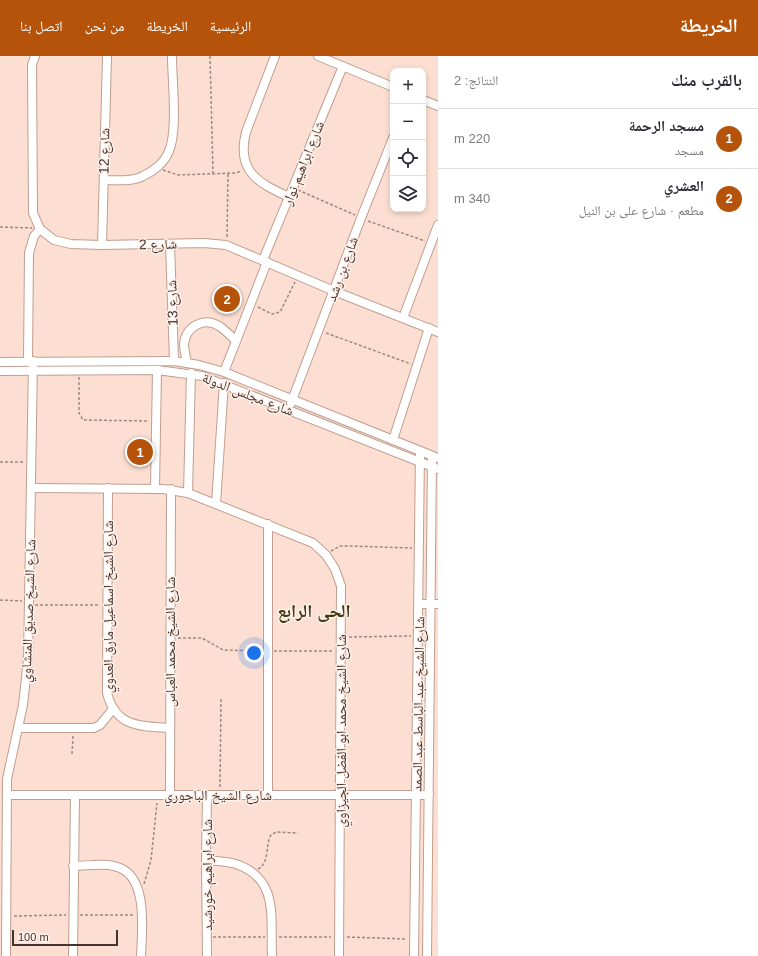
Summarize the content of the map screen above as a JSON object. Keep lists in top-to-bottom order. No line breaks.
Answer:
{"streets":{"street":["شارع 12","شارع ابراهيم نوار","شارع 2","شارع بن رشد","شارع 13","شارع مجلس الدولة","شارع الشيخ اسماعيل مارق العدوي","شارع الشيخ صديق المنشاوي","شارع الشيخ محمد العباس","شارع الشيخ عبد الباسط عبد الصمد","شارع الشيخ محمد ابو الفضل الجيزاوي","شارع الشيخ الباجوري","شارع ابراهيم خورشيد"]},"crossings":[["شارع 12","شارع 2"],["شارع ابراهيم نوار","شارع 2"],["شارع ابراهيم نوار","شارع مجلس الدولة"],["شارع 2","شارع بن رشد"],["شارع 2","شارع 13"],["شارع 2","شارع الشيخ صديق المنشاوي"],["شارع بن رشد","شارع مجلس الدولة"],["شارع 13","شارع مجلس الدولة"],["شارع مجلس الدولة","شارع الشيخ صديق المنشاوي"],["شارع مجلس الدولة","شارع الشيخ عبد الباسط عبد الصمد"],["شارع الشيخ اسماعيل مارق العدوي","شارع الشيخ محمد العباس"],["شارع الشيخ اسماعيل مارق العدوي","شارع الشيخ محمد ابو الفضل الجيزاوي"],["شارع الشيخ صديق المنشاوي","شارع الشيخ محمد ابو الفضل الجيزاوي"],["شارع الشيخ صديق المنشاوي","شارع الشيخ الباجوري"],["شارع الشيخ محمد العباس","شارع الشيخ محمد ابو الفضل الجيزاوي"],["شارع الشيخ محمد العباس","شارع الشيخ الباجوري"],["شارع الشيخ عبد الباسط عبد الصمد","شارع الشيخ الباجوري"],["شارع الشيخ محمد ابو الفضل الجيزاوي","شارع الشيخ الباجوري"],["شارع الشيخ الباجوري","شارع ابراهيم خورشيد"]],"districts":["الحى الرابع"],"scale_bar":"100 m","page":{"header":"الخريطة","nav":["الرئيسية","الخريطة","من نحن","اتصل بنا"],"heading":["بالقرب منك","النتائج: 2"],"map_buttons":["+","−"],"list":[{"mark":"1","name":"مسجد الرحمة","note":"مسجد","value":"220 m"},{"mark":"2","name":"العشري","note":"مطعم · شارع على بن النيل","value":"340 m"}],"pins":["2","1"],"scale":"100 m"}}
